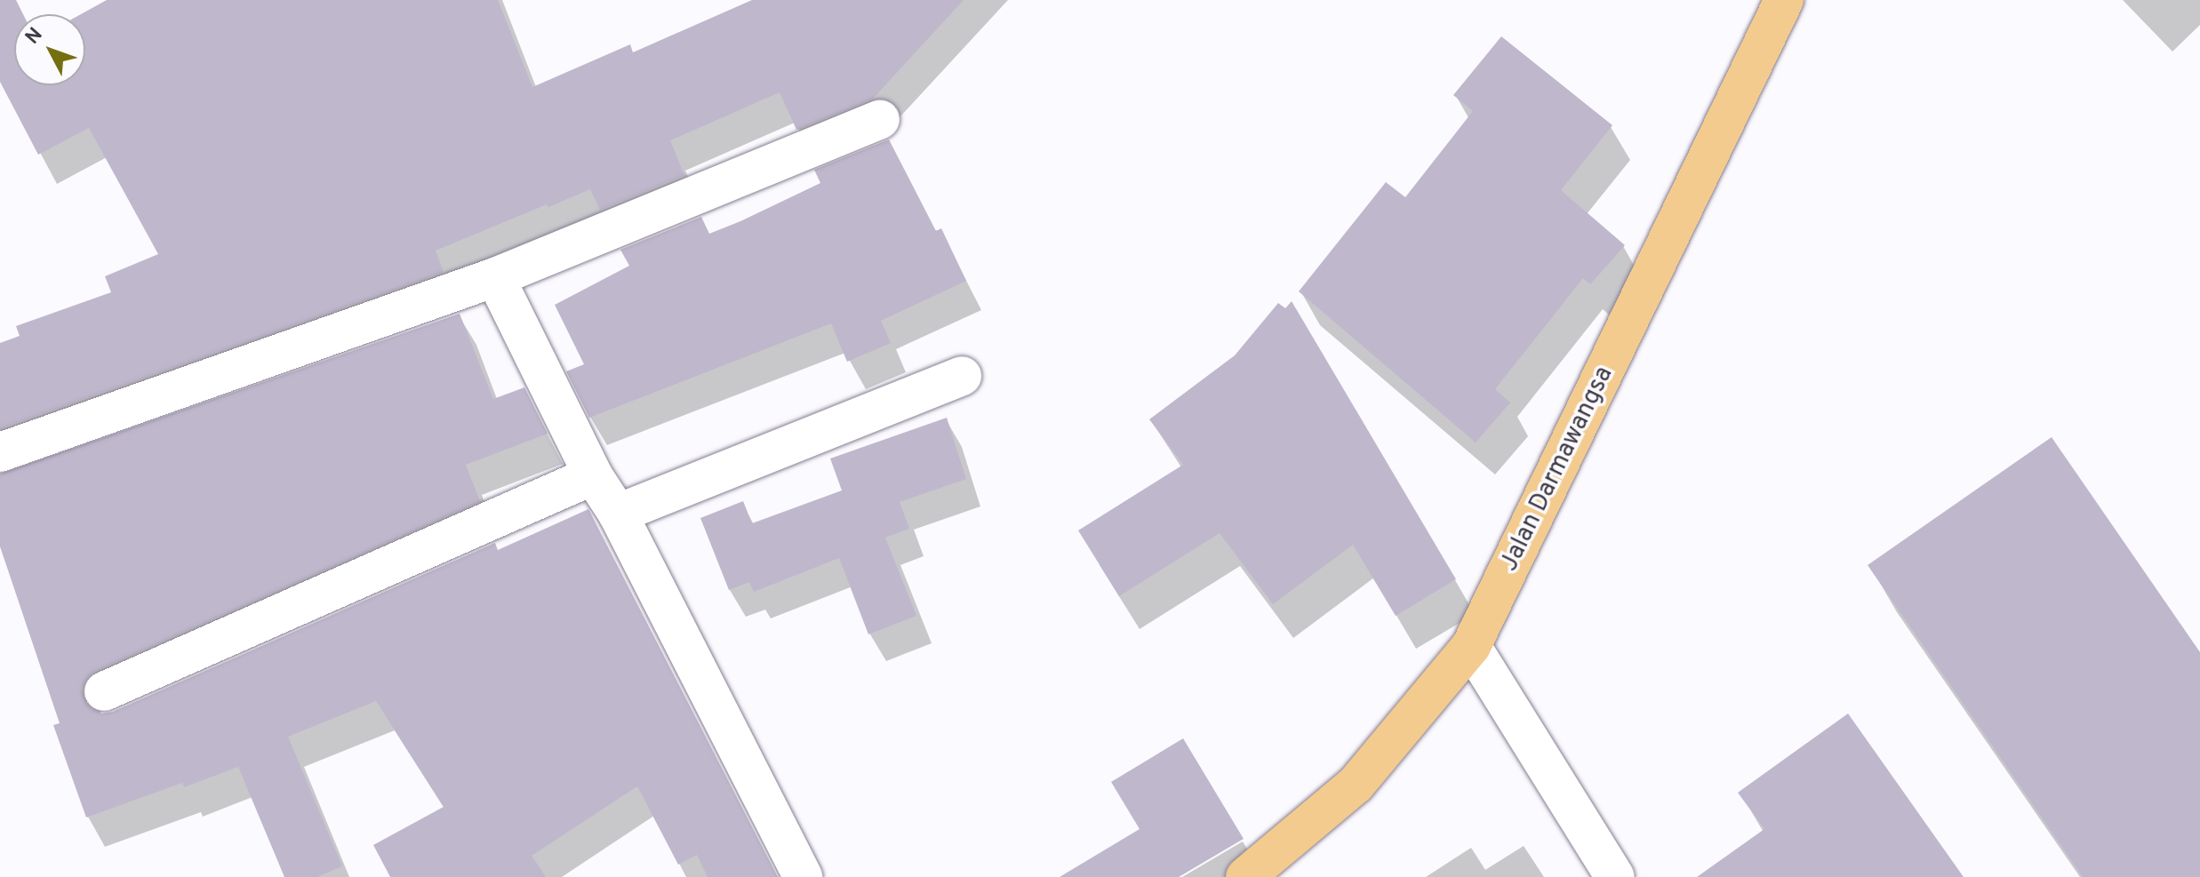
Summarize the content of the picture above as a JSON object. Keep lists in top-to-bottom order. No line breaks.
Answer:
{"streets":{"main road":["Jalan Darmawangsa"]},"north":"top left"}
